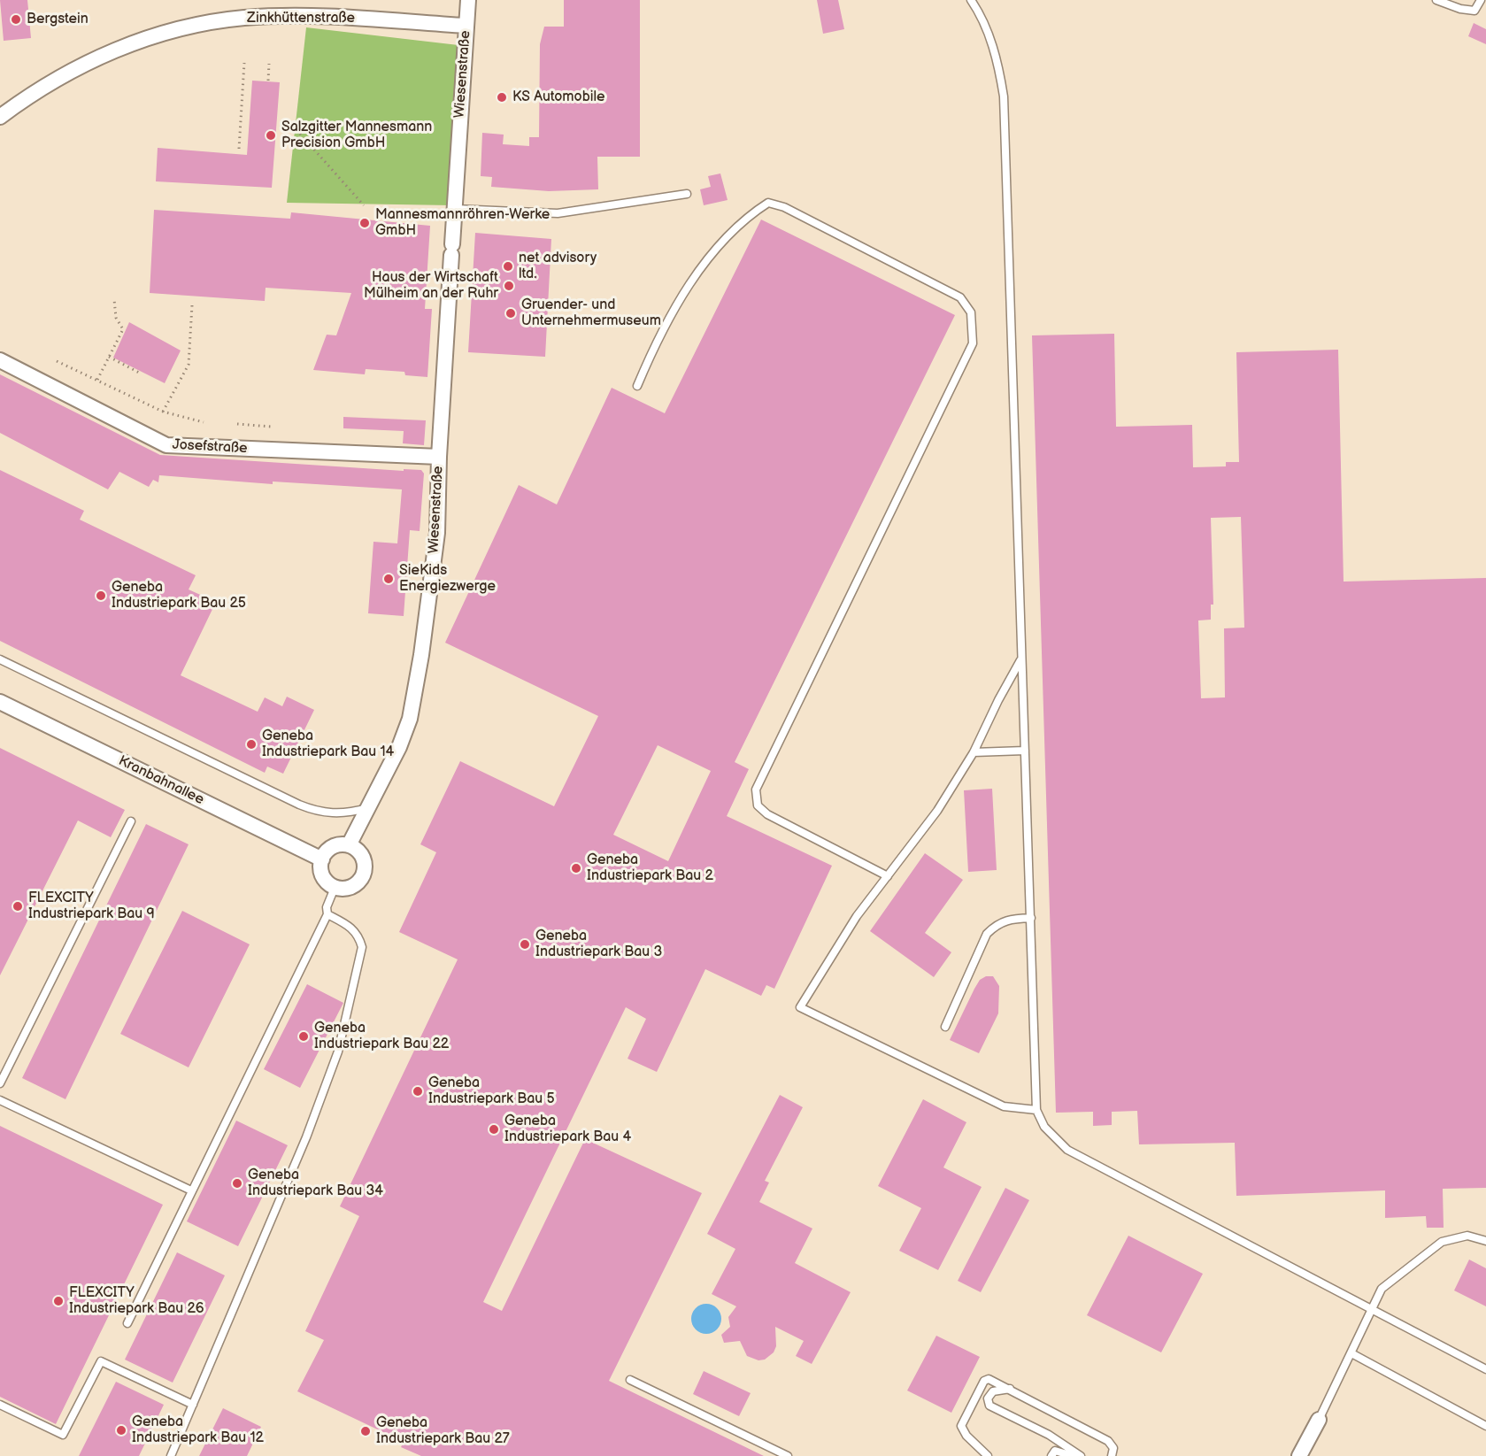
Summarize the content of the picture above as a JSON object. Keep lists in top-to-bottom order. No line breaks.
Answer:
{"streets":{"street":["Zinkhüttenstraße","Wiesenstraße","Josefstraße","Kranbahnallee"]},"crossings":[["Zinkhüttenstraße","Wiesenstraße"],["Wiesenstraße","Josefstraße"],["Wiesenstraße","Kranbahnallee"]],"places":["Bergstein","KS Automobile","Salzgitter Mannesmann Precision GmbH","Mannesmannröhren-Werke GmbH","net advisory ltd.","Haus der Wirtschaft Mülheim an der Ruhr","Gruender- und Unternehmermuseum","SieKids Energiezwerge","Geneba Industriepark Bau 25","Geneba Industriepark Bau 14","Geneba Industriepark Bau 2","FLEXCITY Industriepark Bau 9","Geneba Industriepark Bau 3","Geneba Industriepark Bau 22","Geneba Industriepark Bau 5","Geneba Industriepark Bau 4","Geneba Industriepark Bau 34","FLEXCITY Industriepark Bau 26","Geneba Industriepark Bau 12","Geneba Industriepark Bau 27"]}
